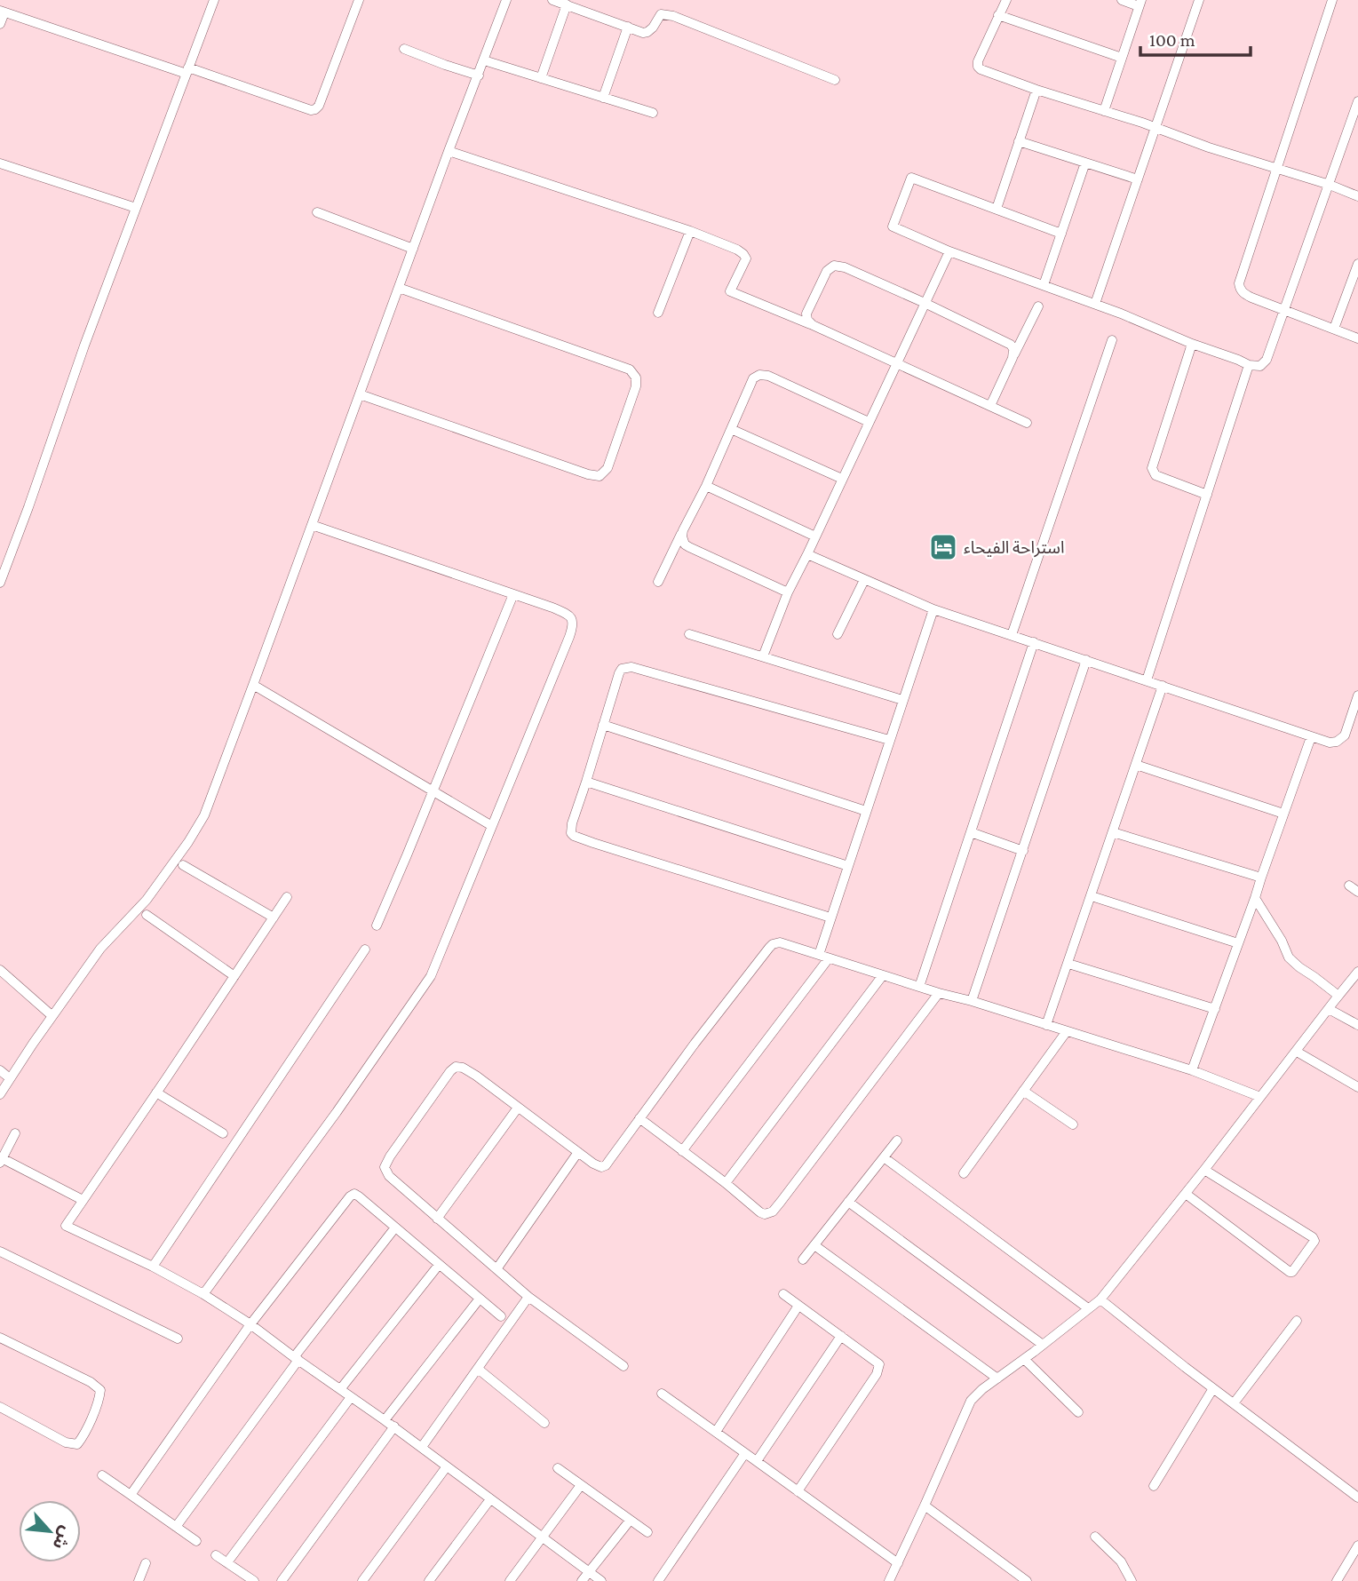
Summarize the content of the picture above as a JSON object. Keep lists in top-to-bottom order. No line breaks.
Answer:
{"places":{"hotel":["استراحة الفيحاء"]},"scale_bar":"100 m","north":"bottom right"}
